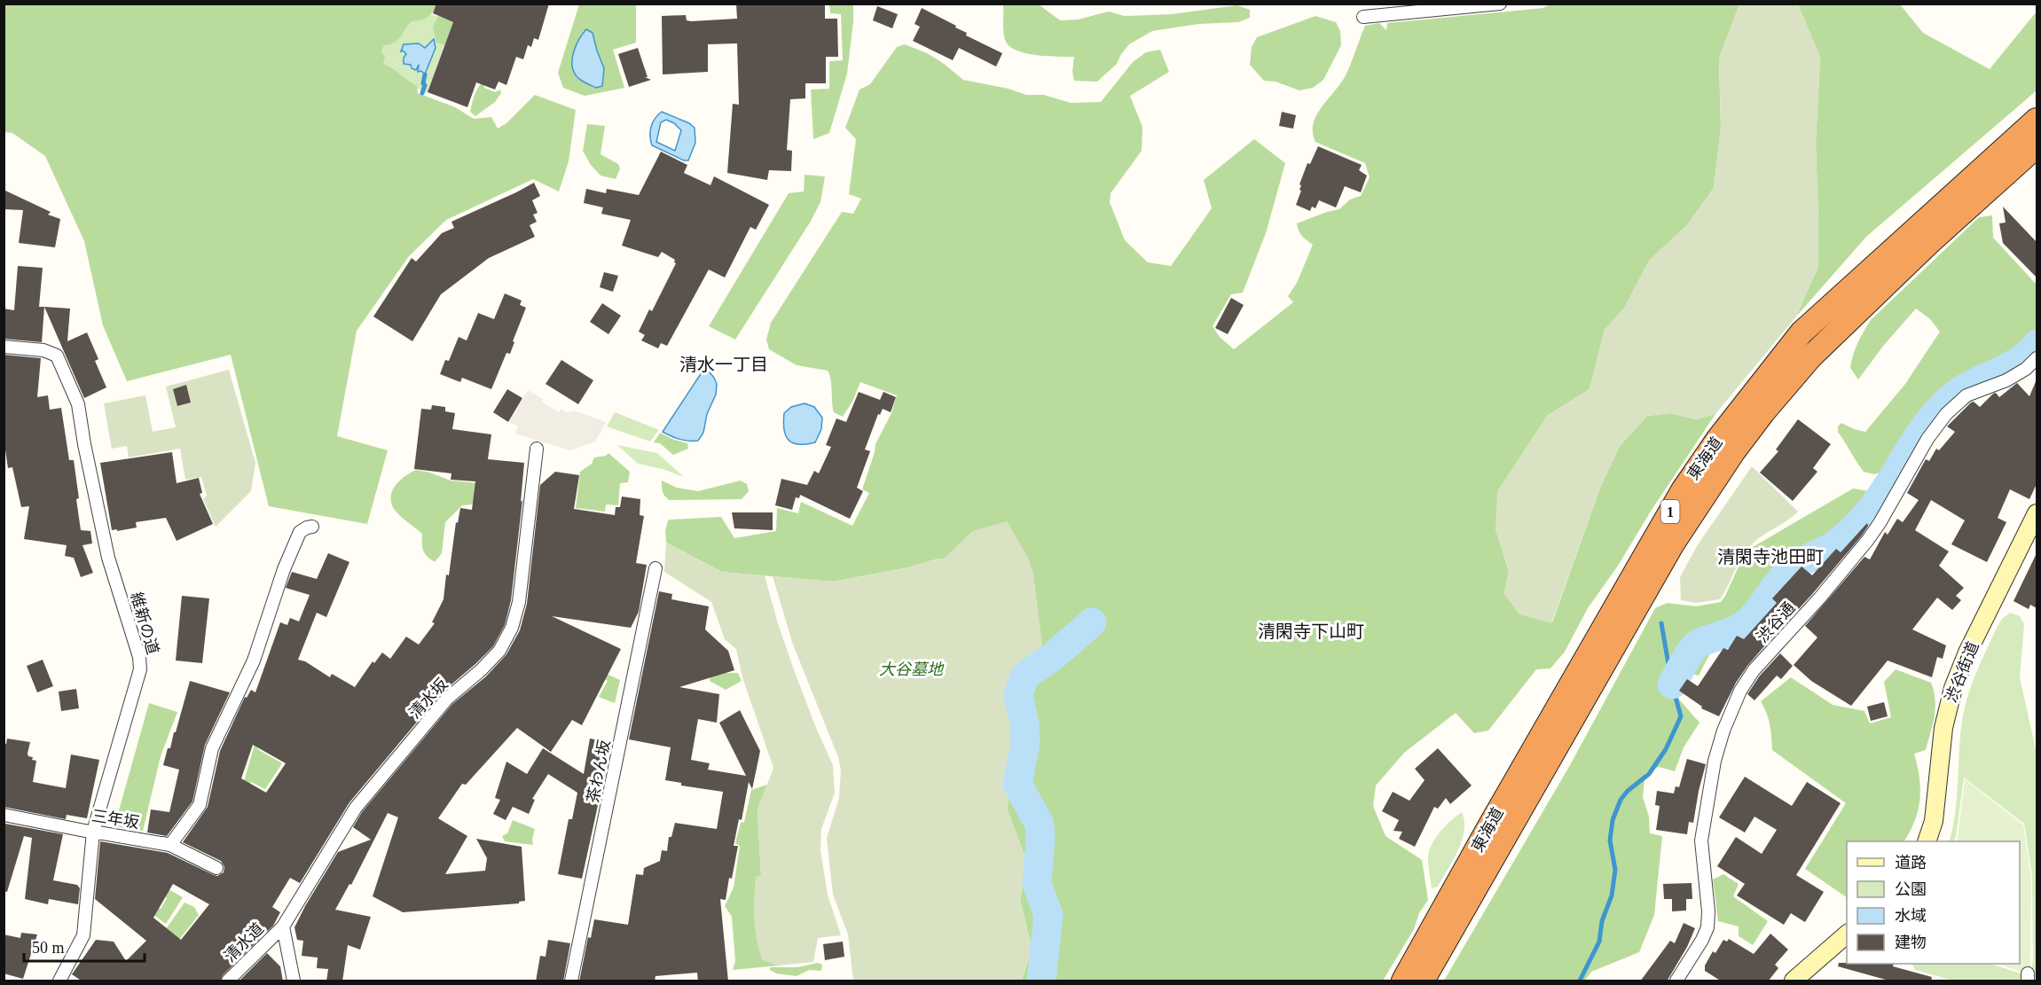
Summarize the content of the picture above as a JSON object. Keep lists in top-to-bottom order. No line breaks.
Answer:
{"streets":{"highway":["東海道","1"],"main road":["渋谷街道"],"street":["渋谷通","維新の道","清水坂","茶わん坂","三年坂","清水道"]},"crossings":[["維新の道","三年坂"],["清水坂","清水道"]],"districts":["清水一丁目","清閑寺池田町","清閑寺下山町"],"parks":["大谷墓地"],"legend":["道路","公園","水域","建物"],"scale_bar":"50 m"}
